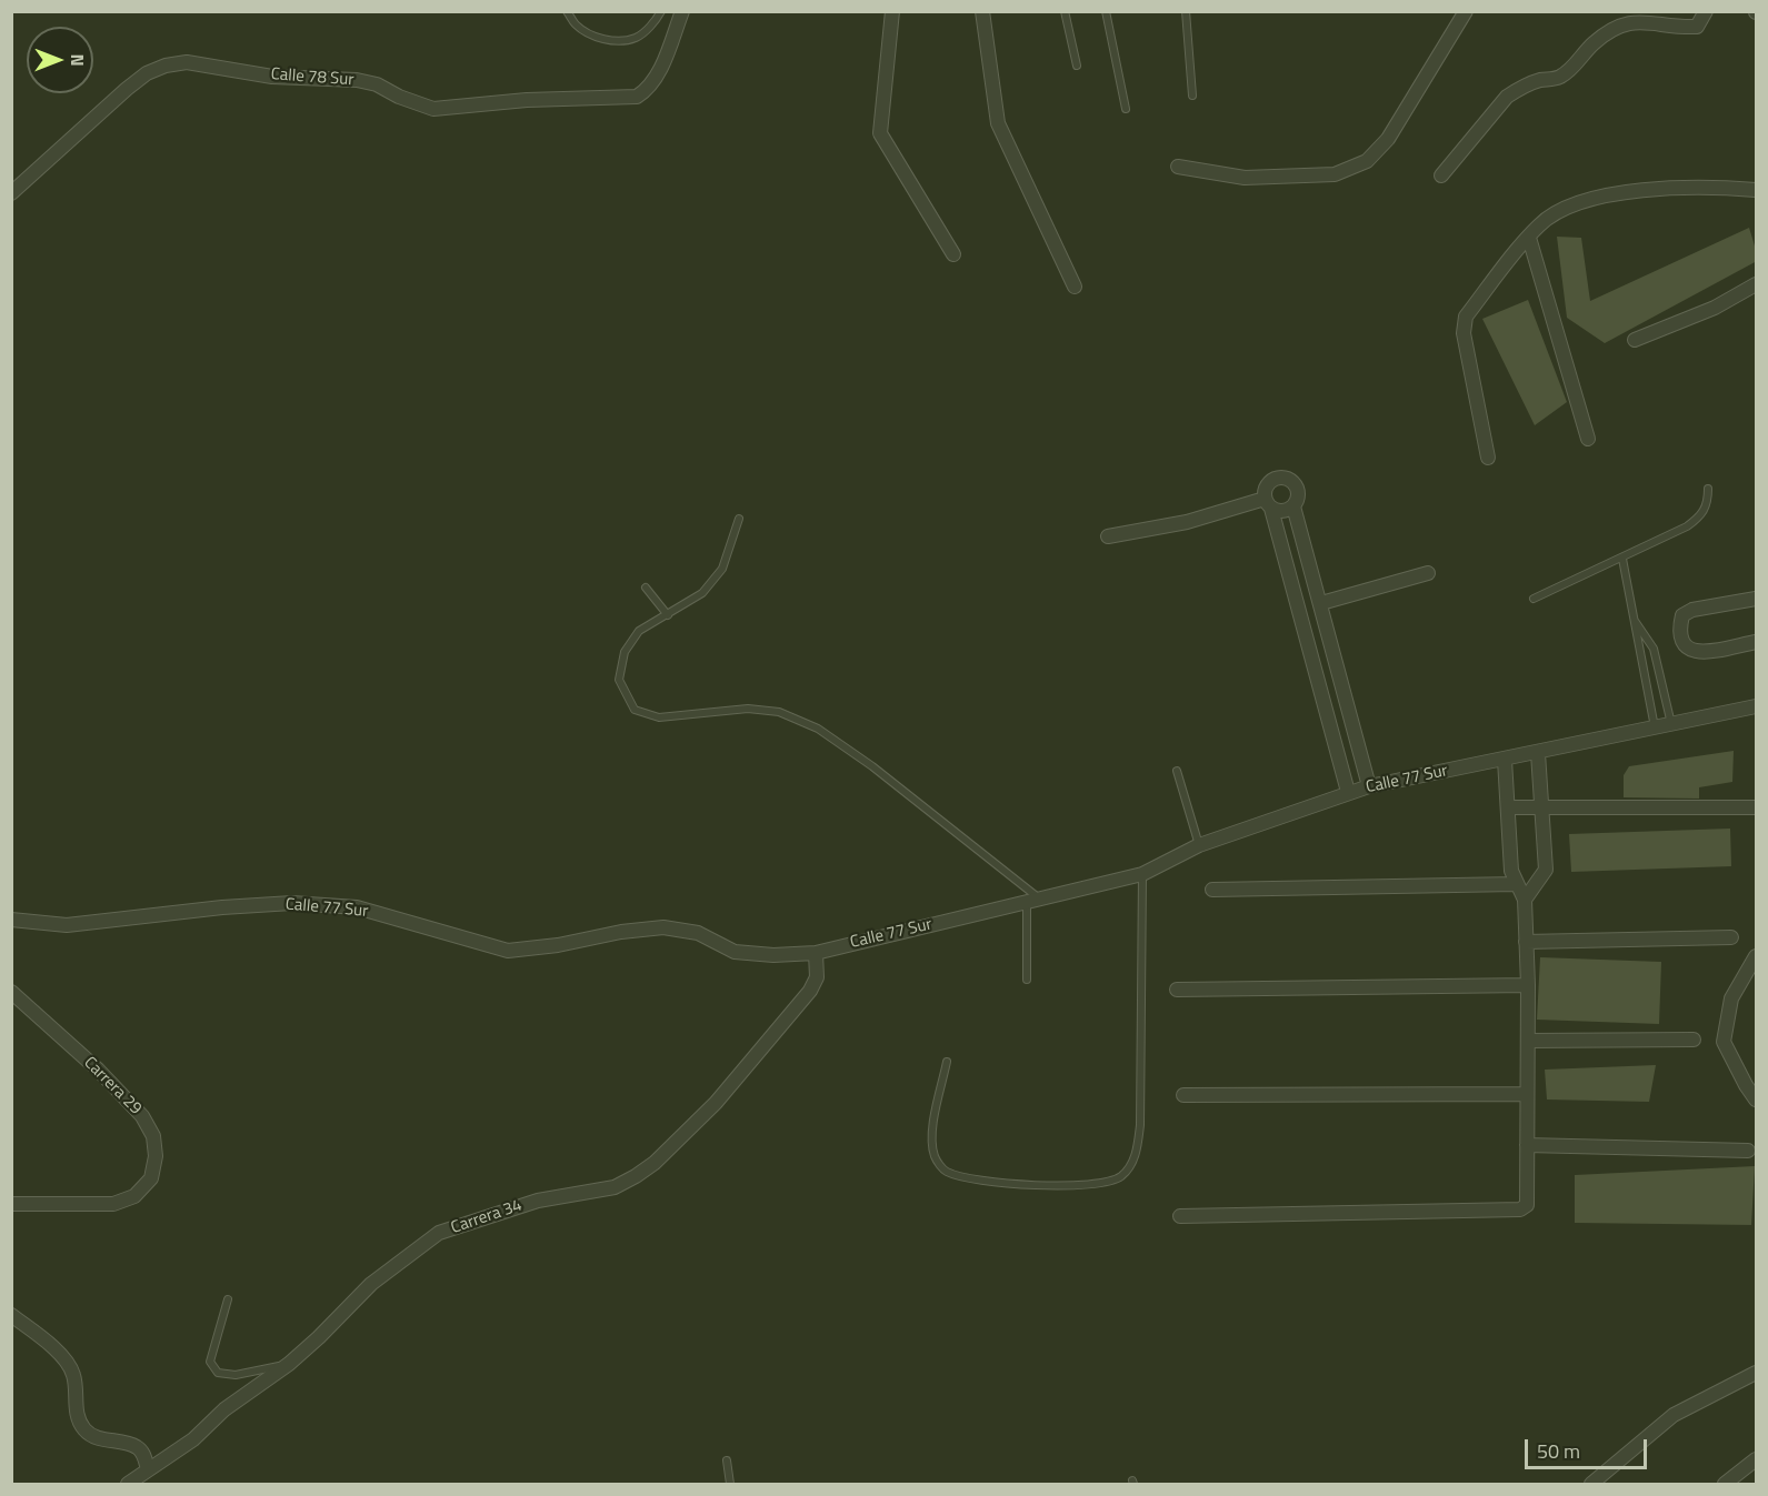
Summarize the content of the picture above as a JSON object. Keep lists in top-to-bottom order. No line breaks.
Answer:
{"streets":{"street":["Calle 78 Sur","Calle 77 Sur","Carrera 29","Carrera 34"]},"crossings":[["Calle 77 Sur","Carrera 34"]],"scale_bar":"50 m","north":"right"}
